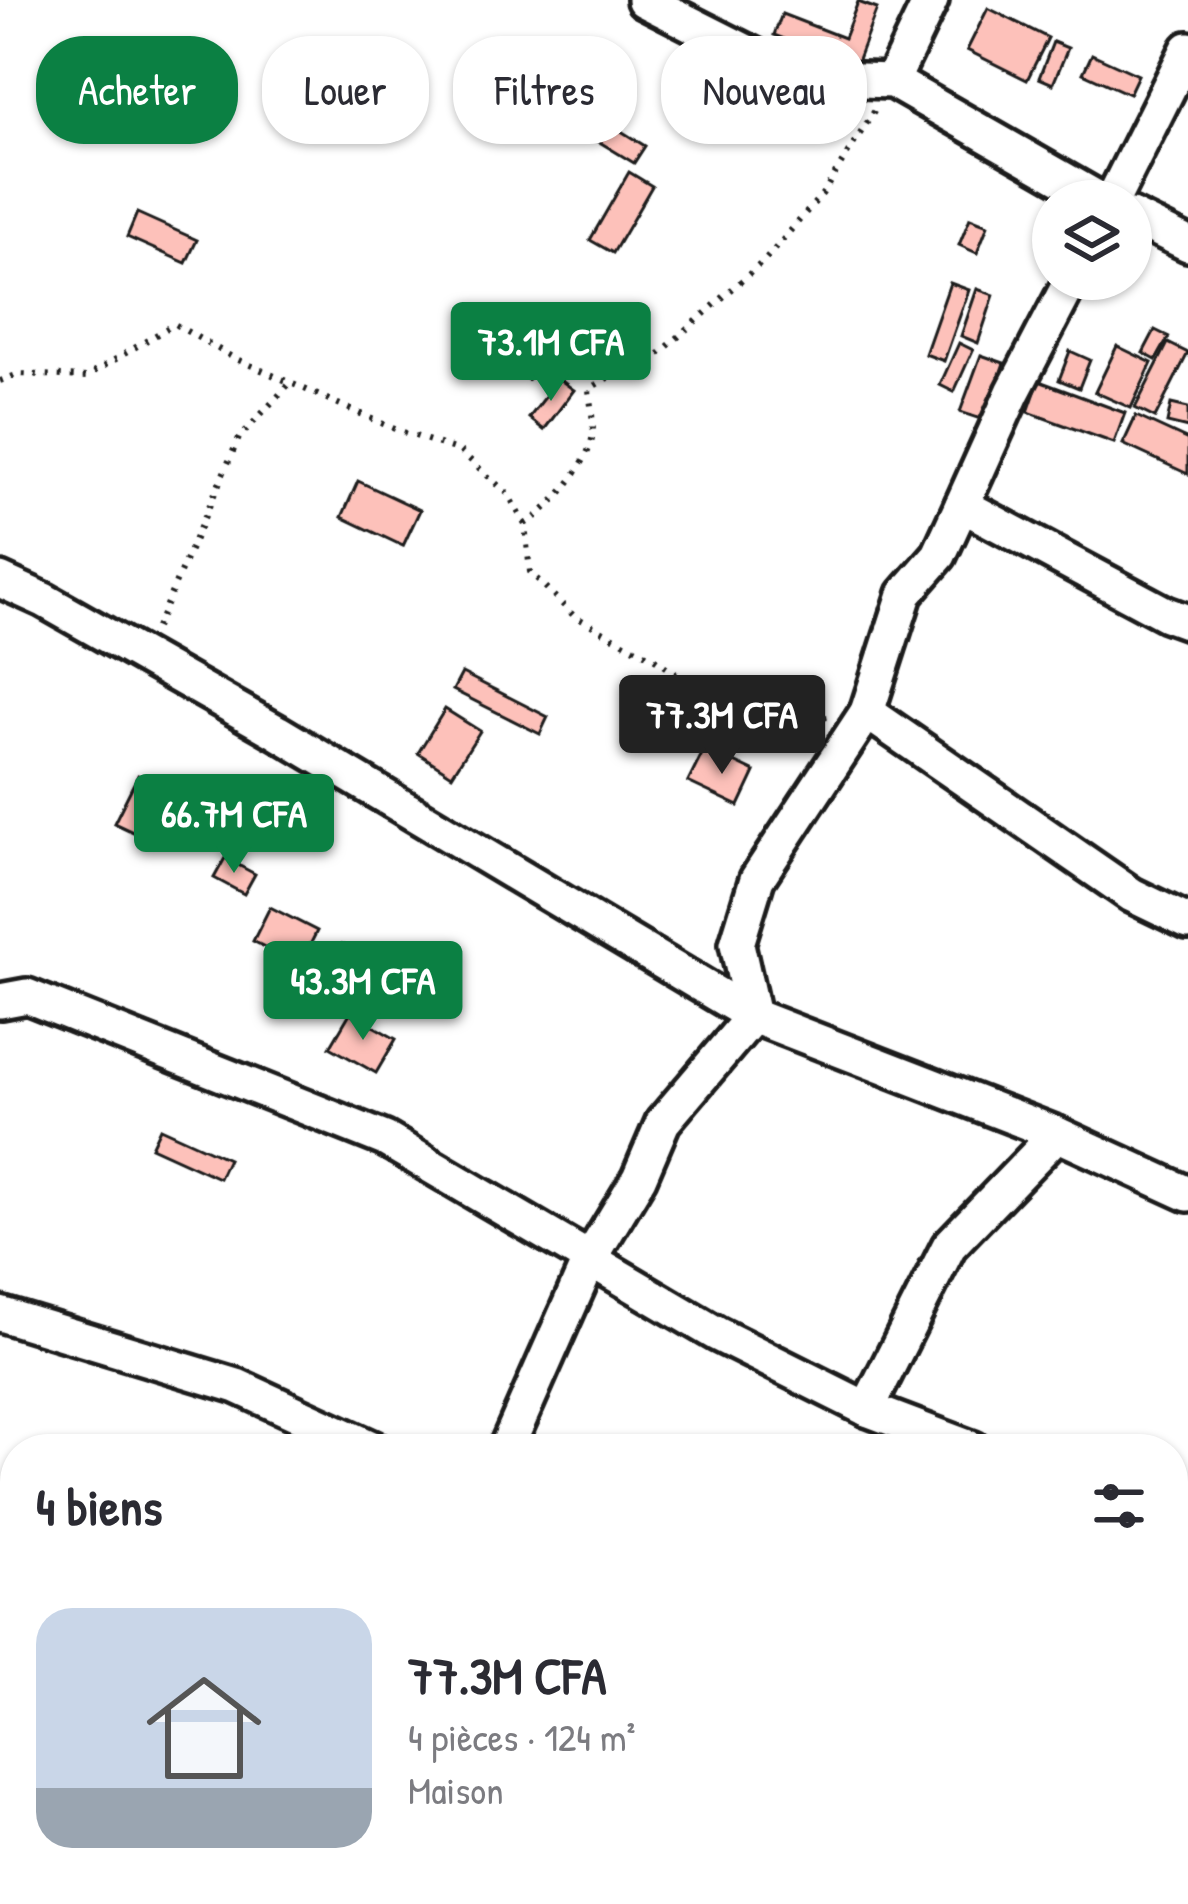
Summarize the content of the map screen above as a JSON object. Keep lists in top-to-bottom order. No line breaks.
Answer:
{"page":{"chip":["Acheter","Louer","Filtres","Nouveau"],"price":["73.1M CFA","77.3M CFA","66.7M CFA","43.3M CFA"],"heading":"4 biens","list":[{"name":"77.3M CFA","note":"4 pièces · 124 m² · Maison"}]}}
